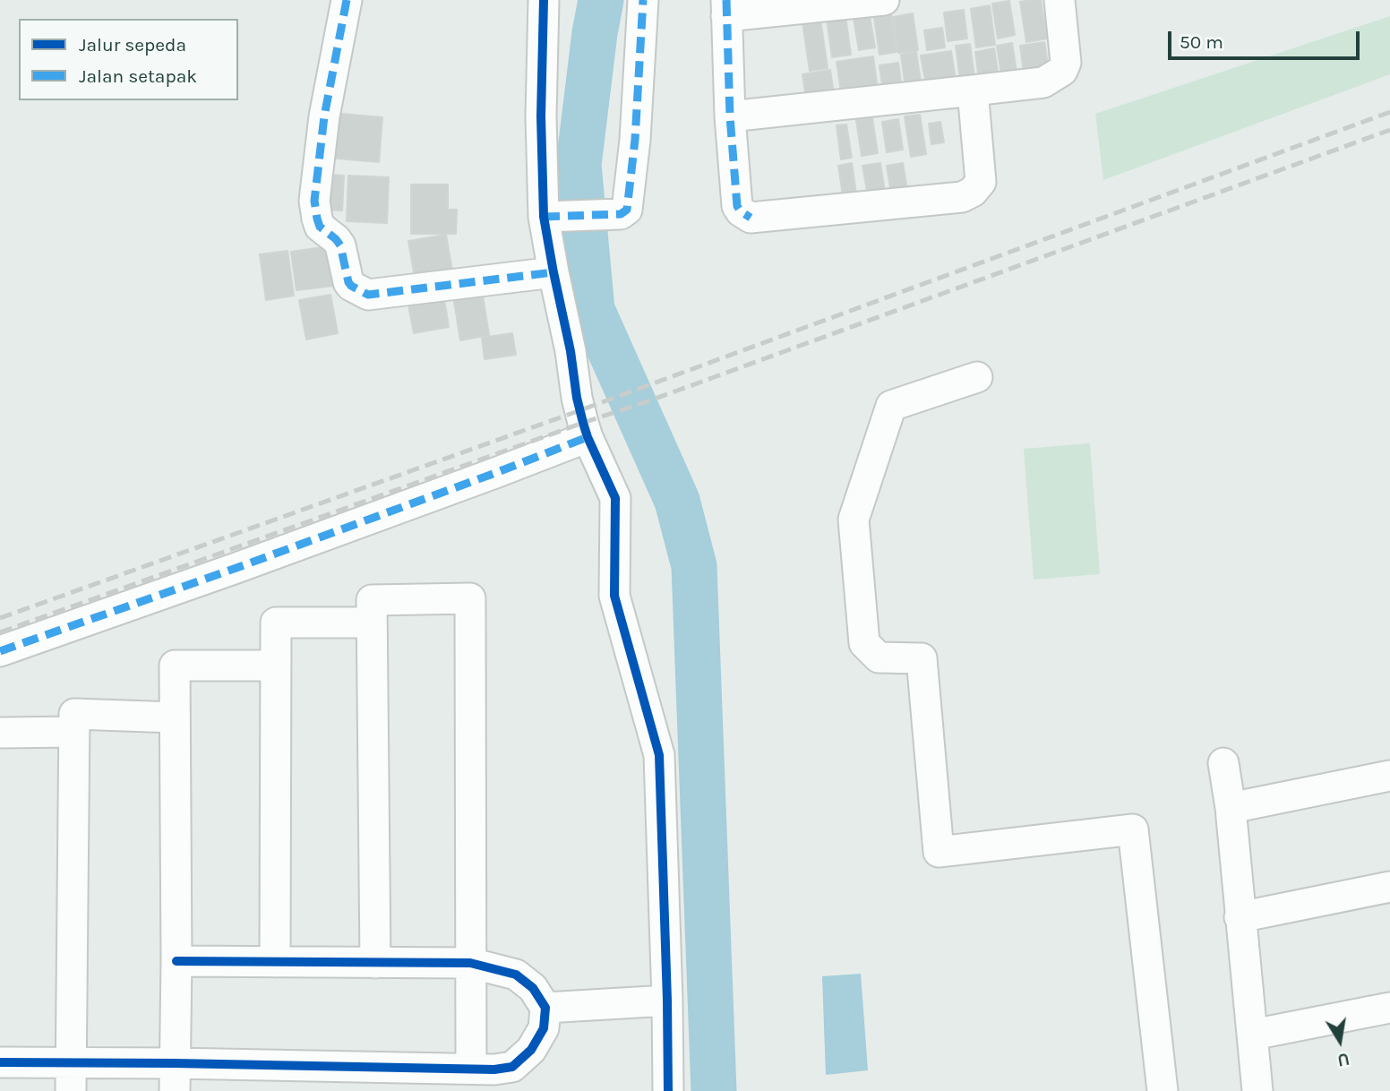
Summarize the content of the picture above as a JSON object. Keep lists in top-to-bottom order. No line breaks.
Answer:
{"legend":["Jalur sepeda","Jalan setapak"],"scale_bar":"50 m","north":"bottom"}
